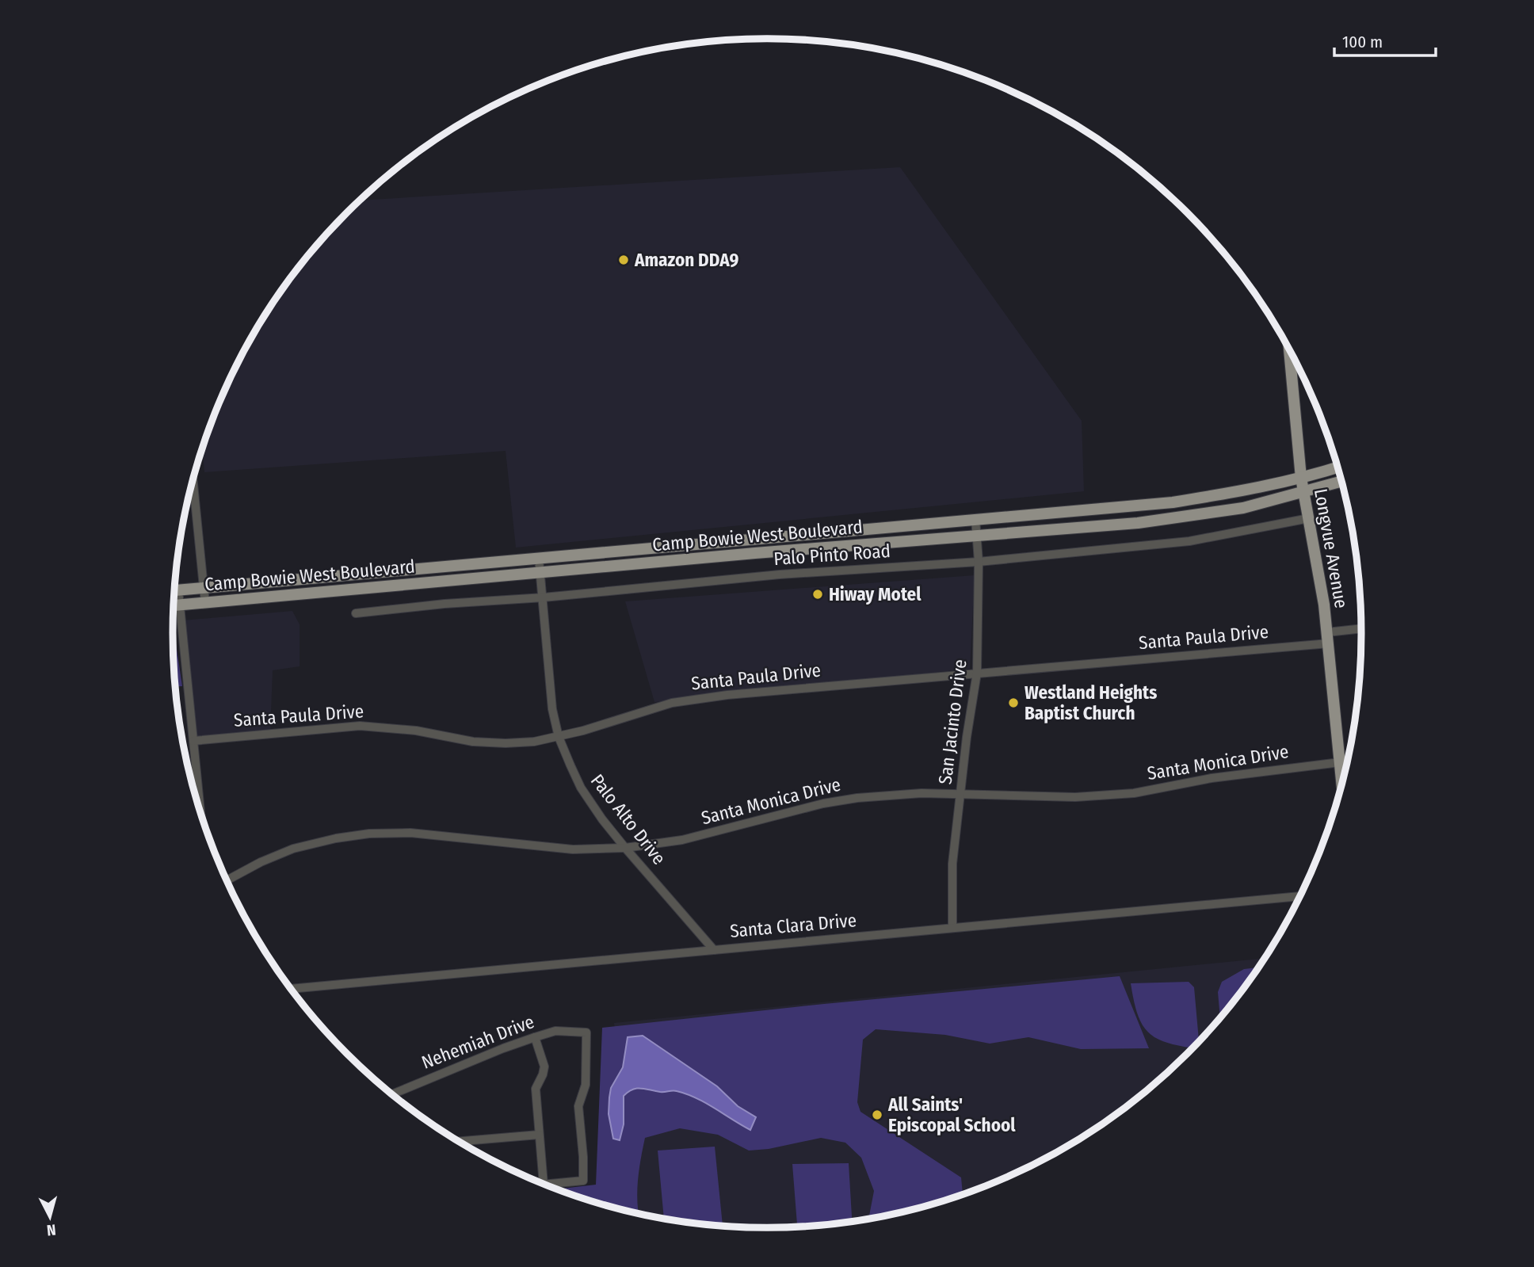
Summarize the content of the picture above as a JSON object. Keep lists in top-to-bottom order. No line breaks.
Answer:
{"streets":{"main road":["Camp Bowie West Boulevard","Longvue Avenue"],"street":["Palo Pinto Road","Santa Paula Drive","San Jacinto Drive","Santa Monica Drive","Palo Alto Drive","Santa Clara Drive","Nehemiah Drive"]},"crossings":[["Camp Bowie West Boulevard","Longvue Avenue"],["Camp Bowie West Boulevard","San Jacinto Drive"],["Camp Bowie West Boulevard","Palo Alto Drive"],["Longvue Avenue","Palo Pinto Road"],["Longvue Avenue","Santa Paula Drive"],["Longvue Avenue","Santa Monica Drive"],["Palo Pinto Road","San Jacinto Drive"],["Palo Pinto Road","Palo Alto Drive"],["Santa Paula Drive","San Jacinto Drive"],["Santa Paula Drive","Palo Alto Drive"],["San Jacinto Drive","Santa Monica Drive"],["San Jacinto Drive","Santa Clara Drive"],["Santa Monica Drive","Palo Alto Drive"],["Palo Alto Drive","Santa Clara Drive"]],"places":["Amazon DDA9","Hiway Motel","Westland Heights Baptist Church","All Saints' Episcopal School"],"scale_bar":"100 m","north":"bottom"}
